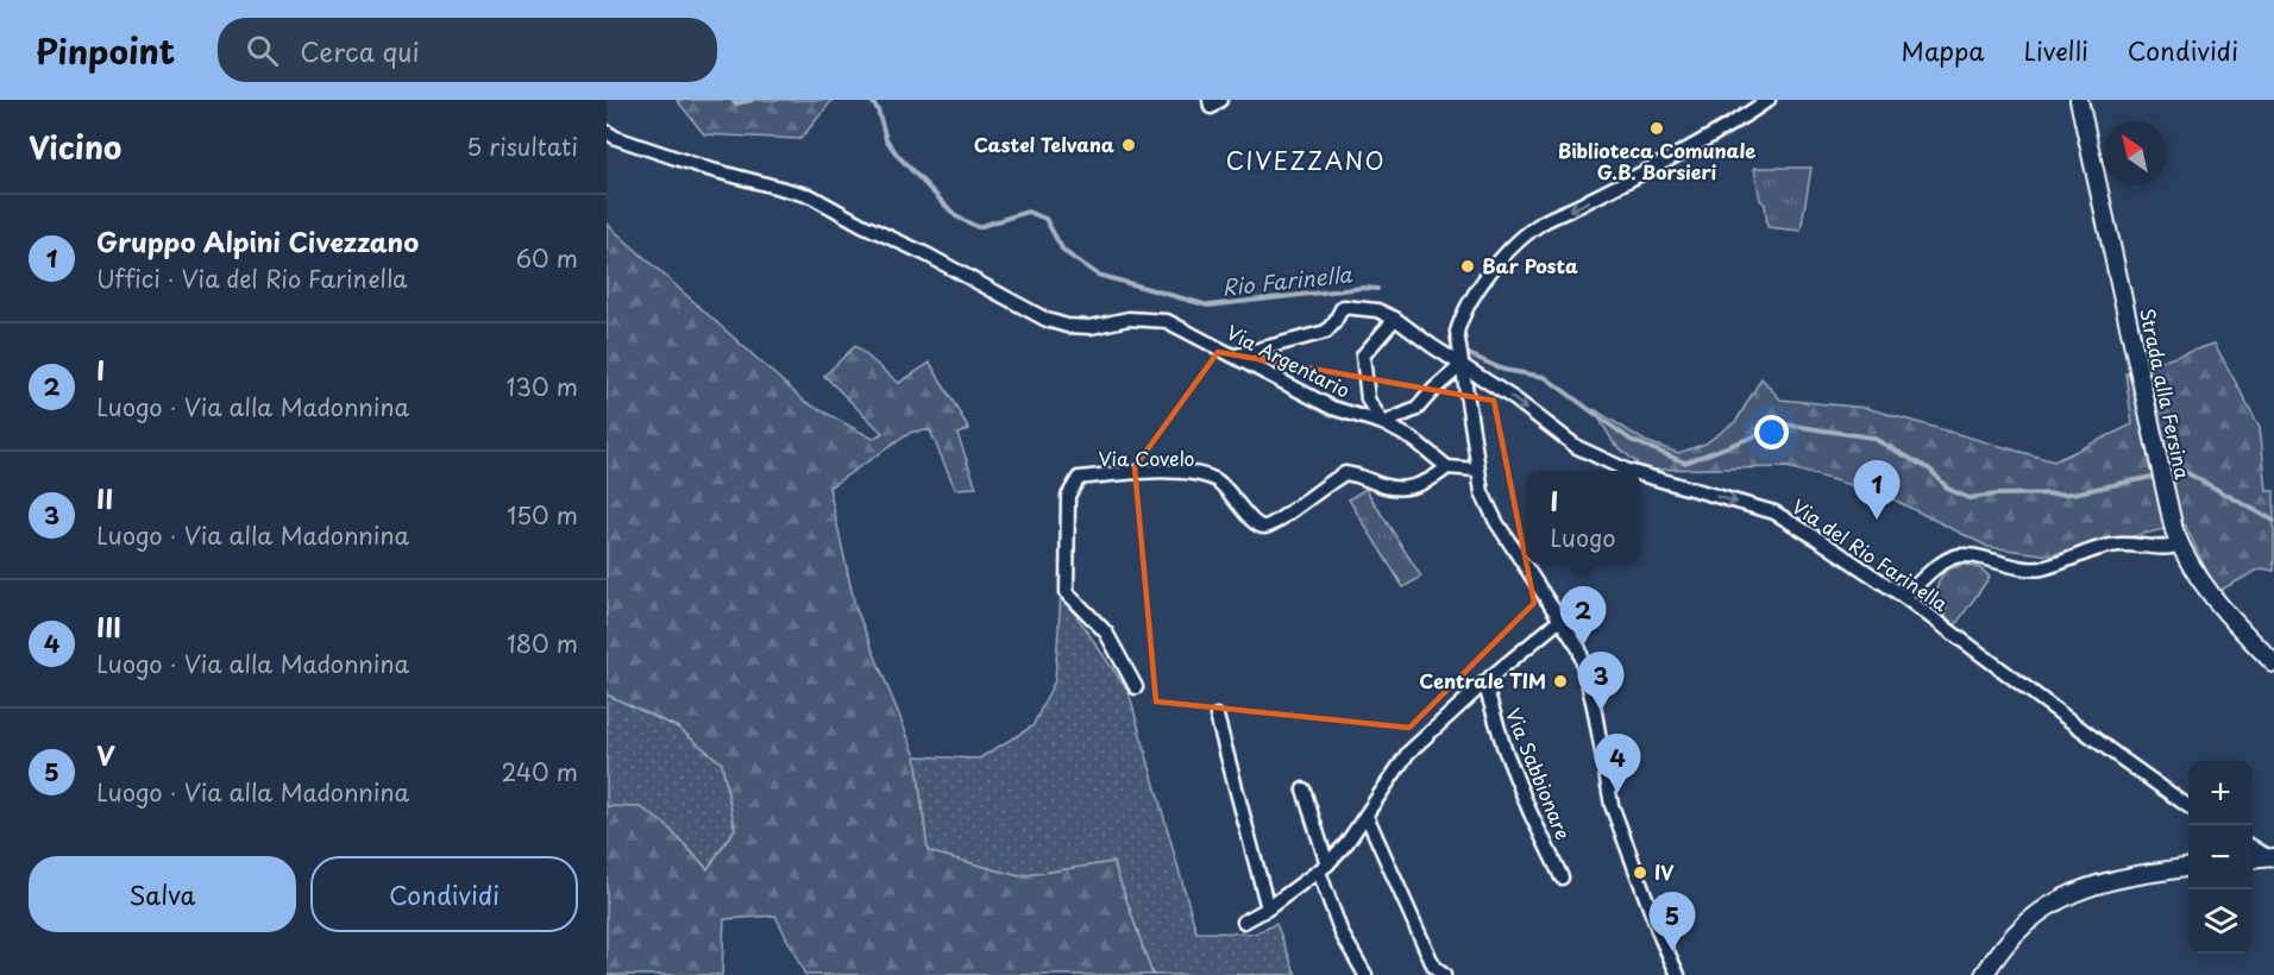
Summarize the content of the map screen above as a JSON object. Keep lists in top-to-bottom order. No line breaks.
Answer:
{"streets":{"street":["Via Argentario","Strada alla Fersina","Via Covelo","Via del Rio Farinella","Via Sabbionare"]},"crossings":[["Via Argentario","Via del Rio Farinella"]],"one_way":["Via del Rio Farinella"],"districts":["CIVEZZANO"],"water":["Rio Farinella"],"places":["Biblioteca Comunale G.B. Borsieri","Castel Telvana","Bar Posta","Centrale TIM","IV"],"north":"top left","page":{"header":"Pinpoint","search":"Cerca qui","nav":["Mappa","Livelli","Condividi"],"heading":["Vicino","5 risultati"],"list":[{"mark":"1","name":"Gruppo Alpini Civezzano","note":"Uffici · Via del Rio Farinella","value":"60 m"},{"mark":"2","name":"I","note":"Luogo · Via alla Madonnina","value":"130 m"},{"mark":"3","name":"II","note":"Luogo · Via alla Madonnina","value":"150 m"},{"mark":"4","name":"III","note":"Luogo · Via alla Madonnina","value":"180 m"},{"mark":"5","name":"V","note":"Luogo · Via alla Madonnina","value":"240 m"}],"pins":["1","2","3","4","5"],"popup":["I","Luogo"],"map_buttons":["+","−"],"buttons":["Salva","Condividi"]}}
